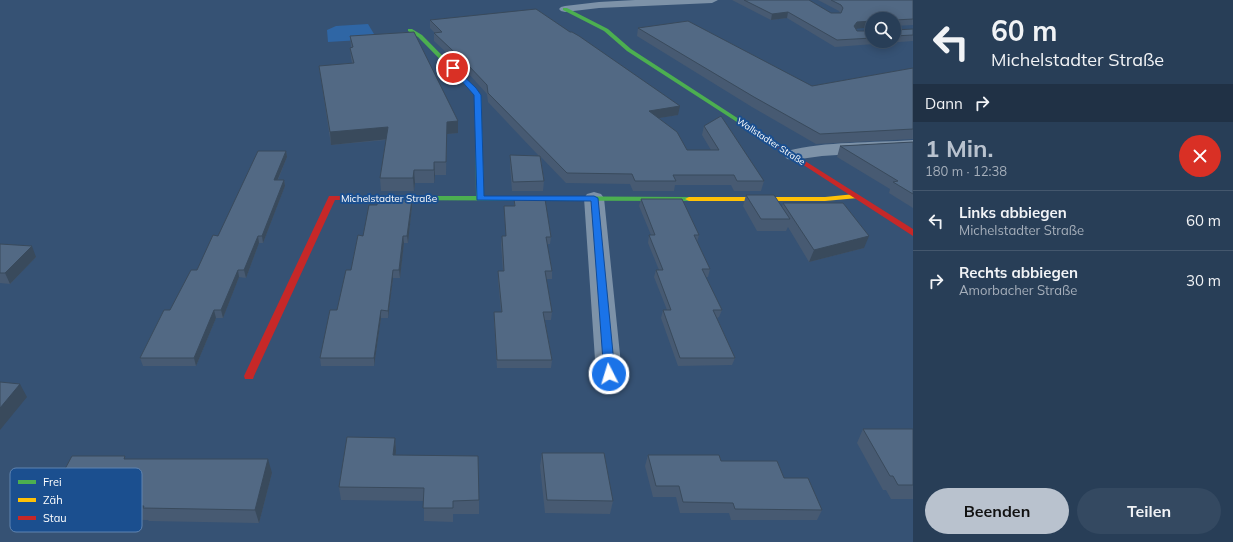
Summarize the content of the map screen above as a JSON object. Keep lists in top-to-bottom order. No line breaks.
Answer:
{"streets":{"street":["Wallstadter Straße","Michelstadter Straße"]},"crossings":[["Wallstadter Straße","Michelstadter Straße"]],"legend":["Frei","Zäh","Stau"],"page":{"turn":["60 m","Michelstadter Straße"],"then":"Dann","heading":["1 Min.","180 m · 12:38"],"list":[{"name":"Links abbiegen","note":"Michelstadter Straße","value":"60 m"},{"name":"Rechts abbiegen","note":"Amorbacher Straße","value":"30 m"}],"buttons":["Beenden","Teilen"]}}
